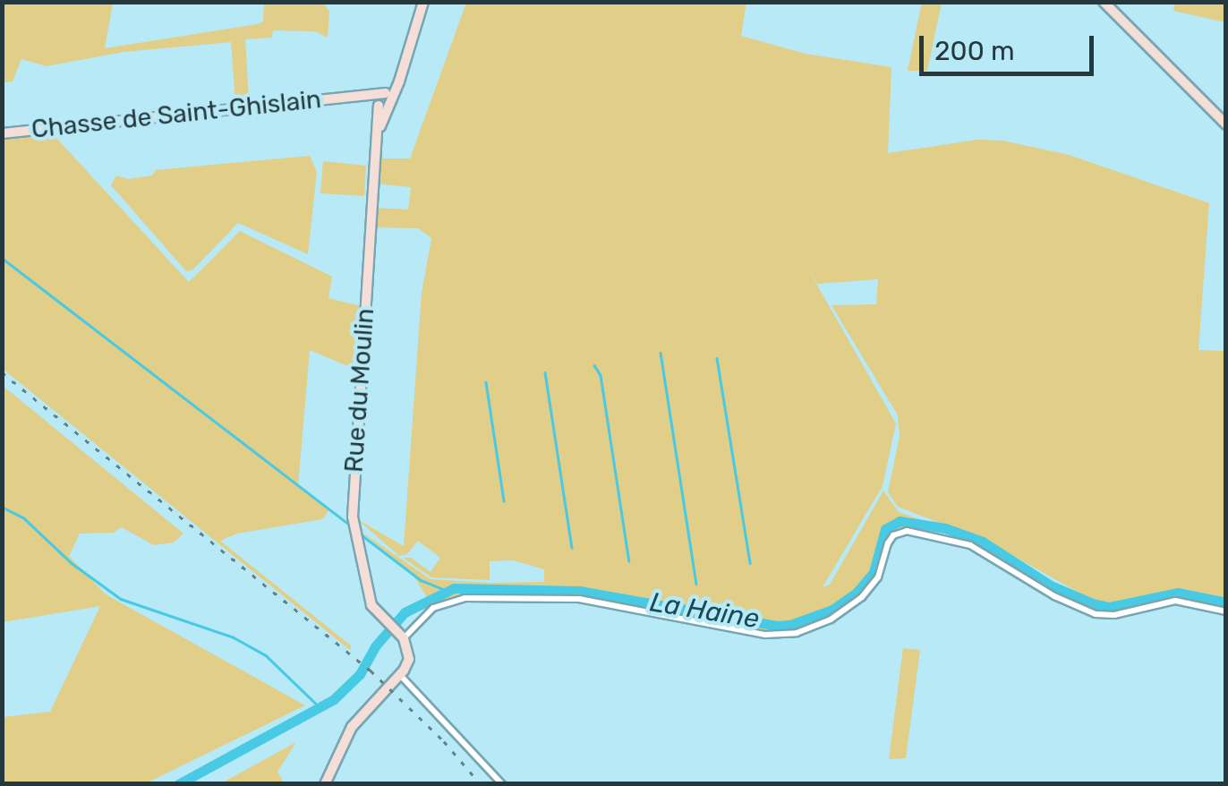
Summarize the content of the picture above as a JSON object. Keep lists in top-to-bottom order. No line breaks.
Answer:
{"streets":{"street":["Chasse de Saint-Ghislain","Rue du Moulin"]},"crossings":[["Chasse de Saint-Ghislain","Rue du Moulin"]],"water":["La Haine"],"scale_bar":"200 m"}
